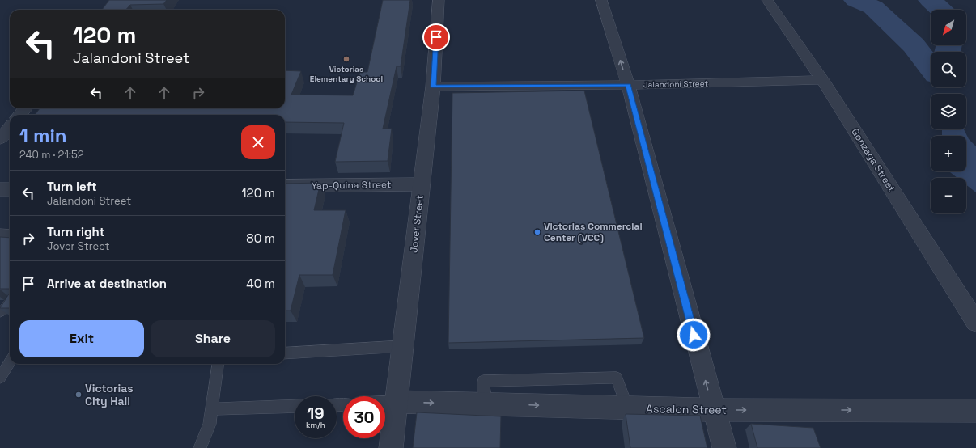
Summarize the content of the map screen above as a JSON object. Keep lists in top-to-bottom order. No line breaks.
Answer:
{"streets":{"street":["Jalandoni Street","Gonzaga Street","Yap-Quina Street","Jover Street","Ascalon Street"]},"crossings":[["Jalandoni Street","Gonzaga Street"],["Jalandoni Street","Jover Street"],["Yap-Quina Street","Jover Street"],["Jover Street","Ascalon Street"]],"one_way":["Ascalon Street"],"places":["Victorias Elementary School","Victorias Commercial Center (VCC)","Victorias City Hall"],"north":"bottom left","page":{"map_buttons":["+","−"],"turn":["120 m","Jalandoni Street"],"heading":["1 min","240 m · 21:52"],"list":[{"name":"Turn left","note":"Jalandoni Street","value":"120 m"},{"name":"Turn right","note":"Jover Street","value":"80 m"},{"name":"Arrive at destination","value":"40 m"}],"buttons":["Exit","Share"],"speed":"19 km/h","limit":"30"}}
